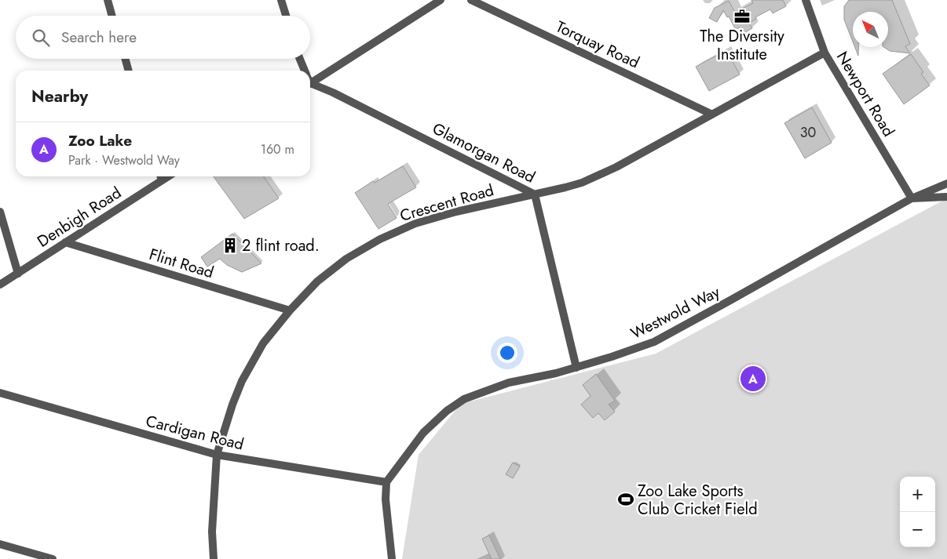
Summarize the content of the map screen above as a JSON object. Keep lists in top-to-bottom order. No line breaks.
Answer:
{"streets":{"street":["Torquay Road","Newport Road","Glamorgan Road","Crescent Road","Denbigh Road","Flint Road","Westwold Way","Cardigan Road"]},"crossings":[["Torquay Road","Crescent Road"],["Newport Road","Crescent Road"],["Newport Road","Westwold Way"],["Glamorgan Road","Crescent Road"],["Glamorgan Road","Westwold Way"],["Crescent Road","Flint Road"],["Crescent Road","Cardigan Road"],["Denbigh Road","Flint Road"],["Westwold Way","Cardigan Road"]],"places":{"office":["The Diversity Institute"],"building":["2 flint road."],"sports":["Zoo Lake Sports Club Cricket Field"]},"house_numbers":["30"],"north":"top left","page":{"search":"Search here","heading":"Nearby","list":[{"mark":"A","name":"Zoo Lake","note":"Park · Westwold Way","value":"160 m"}],"pins":"A","map_buttons":["+","−"]}}
